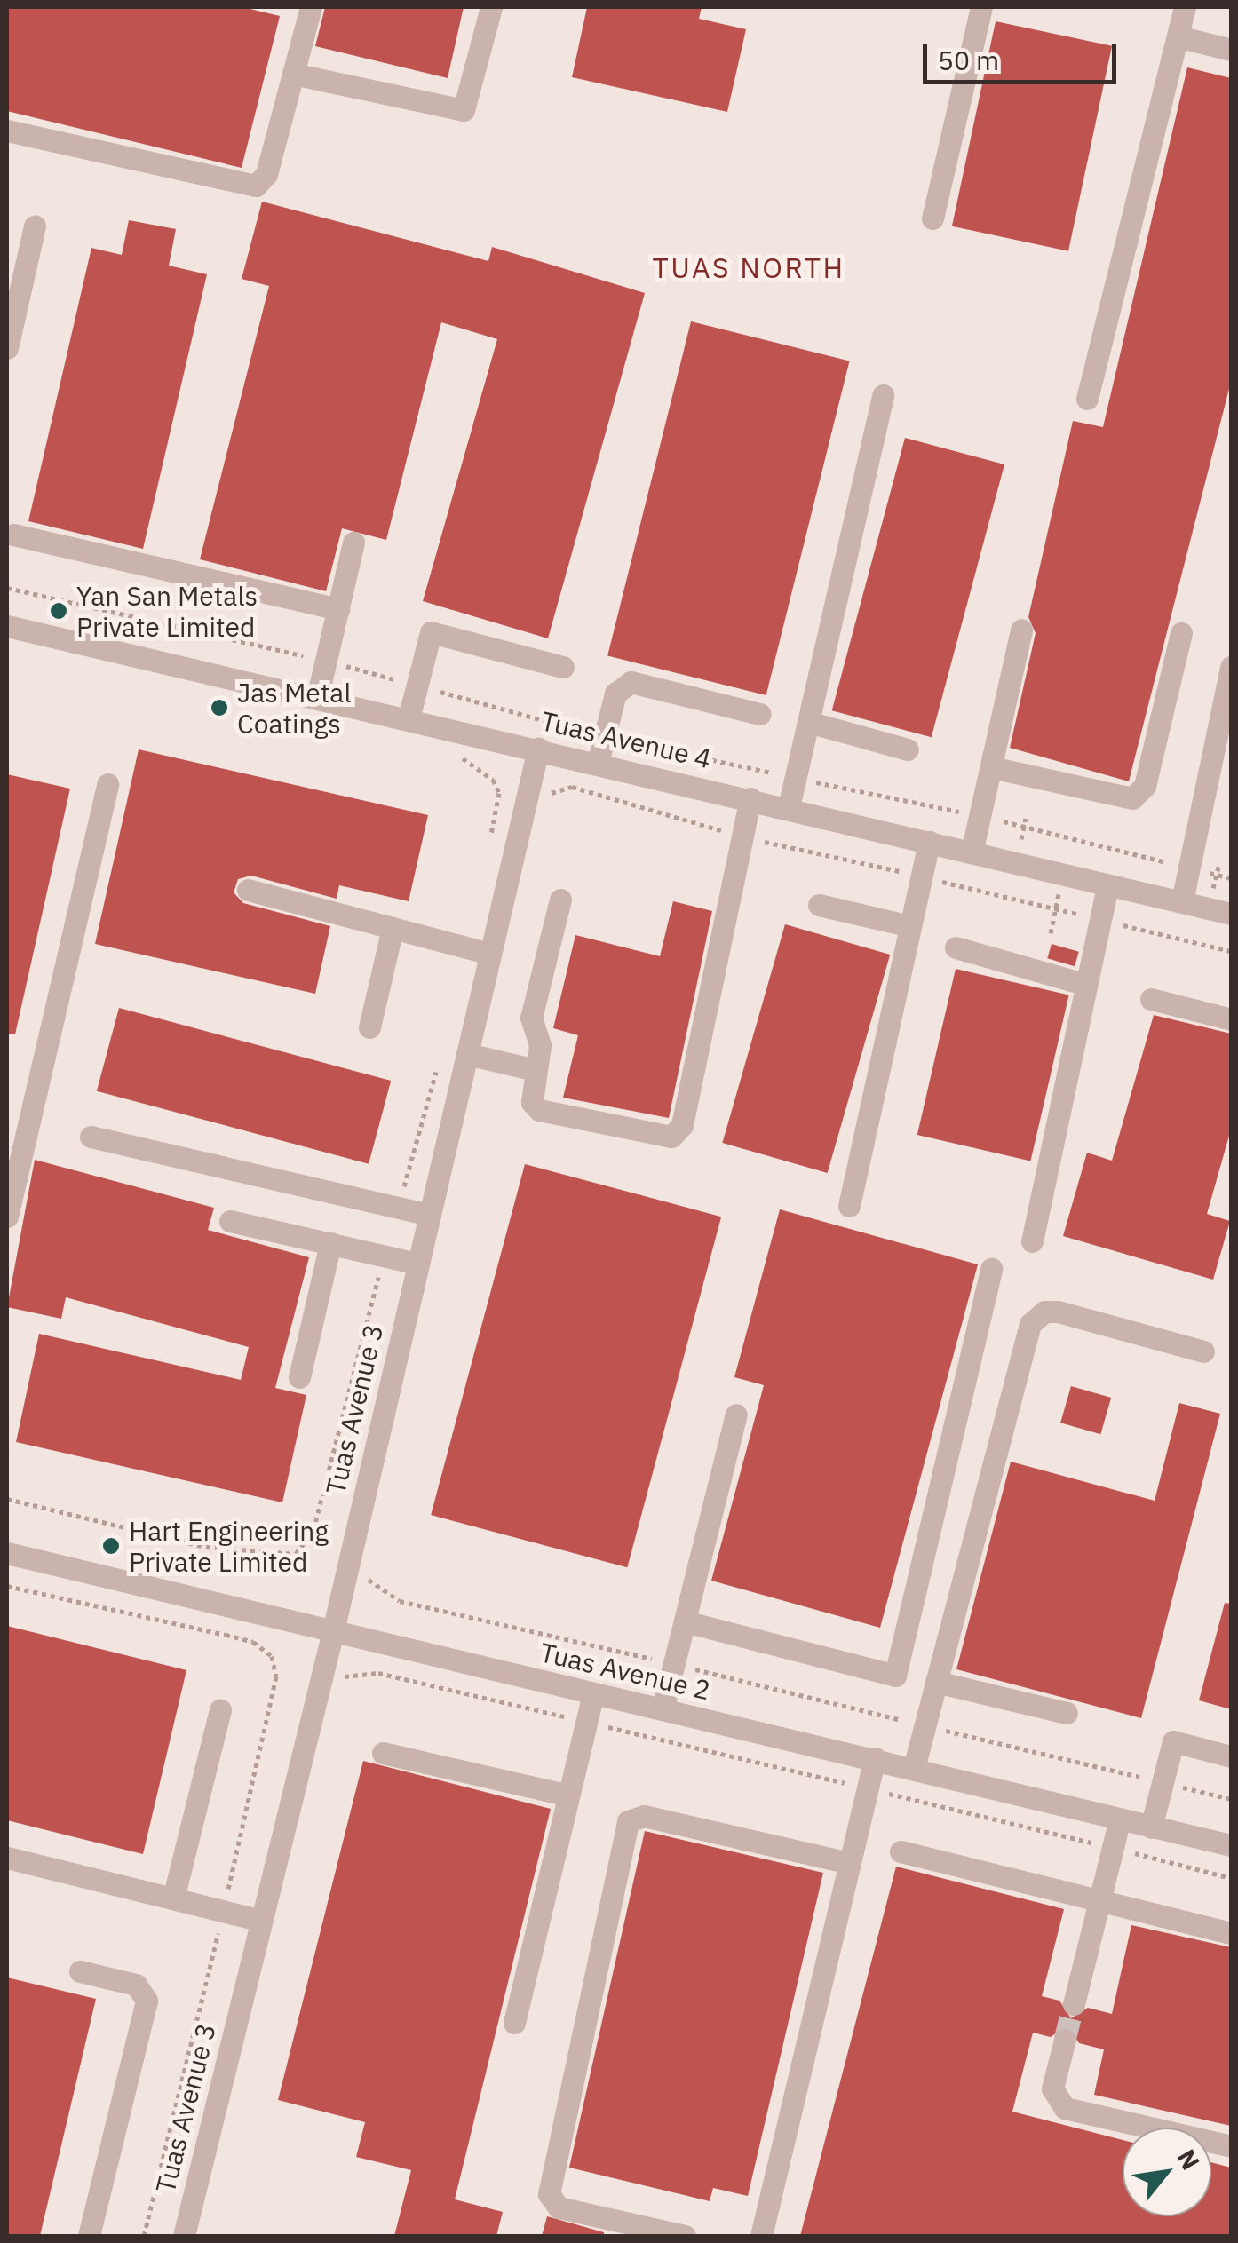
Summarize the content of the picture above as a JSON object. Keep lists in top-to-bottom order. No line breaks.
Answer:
{"streets":{"street":["Tuas Avenue 4","Tuas Avenue 3","Tuas Avenue 2"]},"crossings":[["Tuas Avenue 4","Tuas Avenue 3"],["Tuas Avenue 3","Tuas Avenue 2"]],"districts":["TUAS NORTH"],"places":["Yan San Metals Private Limited","Jas Metal Coatings","Hart Engineering Private Limited"],"scale_bar":"50 m","north":"top right"}
